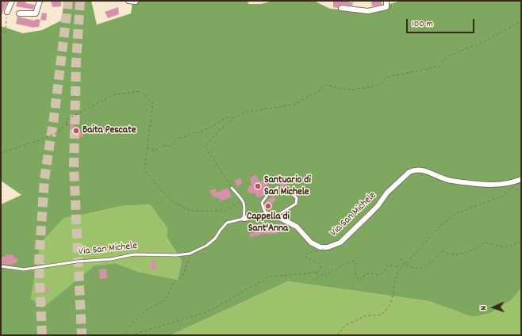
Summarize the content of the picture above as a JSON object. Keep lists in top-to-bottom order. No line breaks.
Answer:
{"streets":{"street":["Via San Michele"]},"places":["Baita Pescate","Santuario di San Michele","Cappella di Sant'Anna"],"scale_bar":"100 m","north":"left"}
